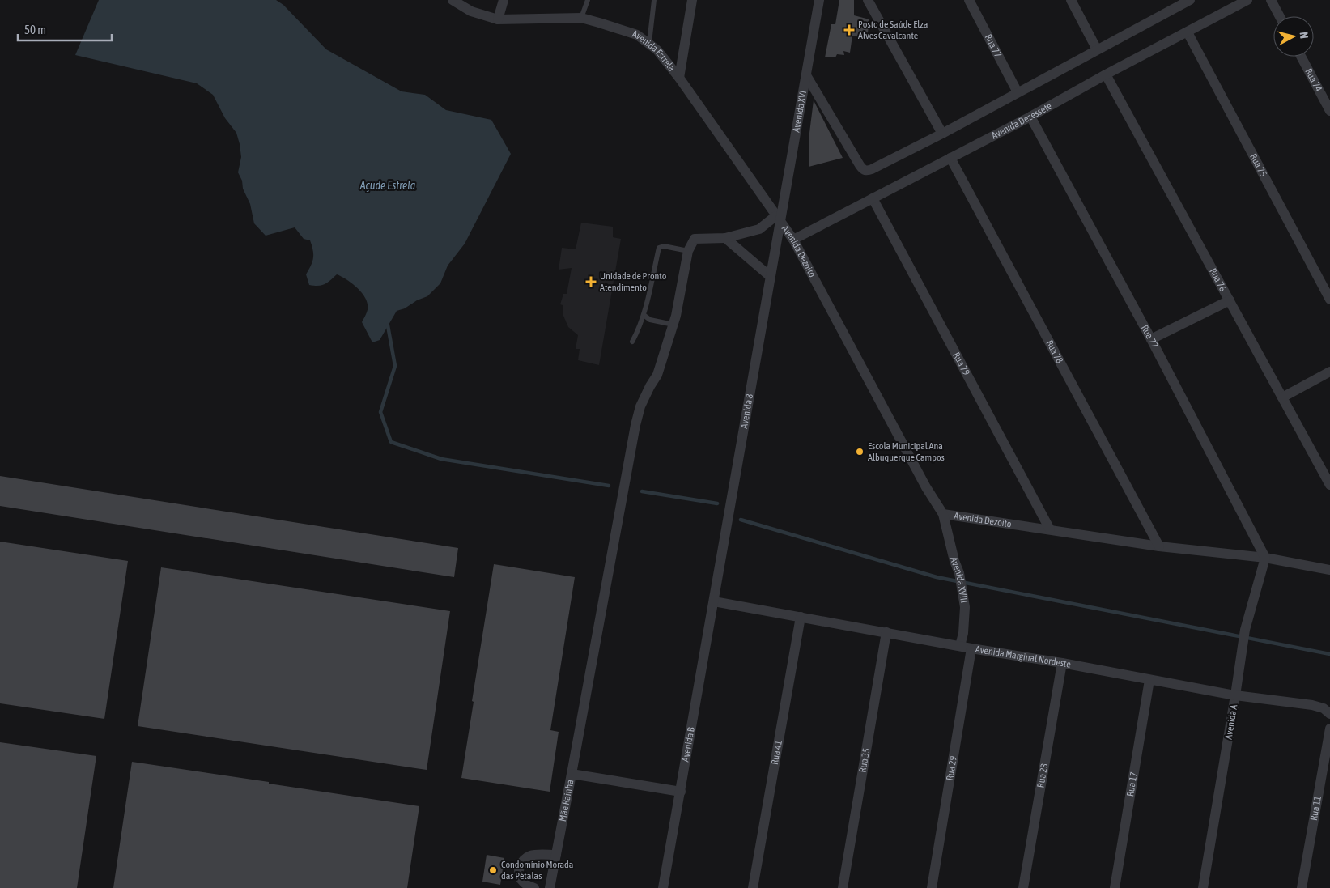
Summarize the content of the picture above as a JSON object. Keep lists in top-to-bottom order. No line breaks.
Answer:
{"streets":{"street":["Rua 77","Avenida Estrela","Rua 74","Avenida XVI","Avenida Dezessete","Rua 75","Avenida Dezoito","Rua 76","Rua 78","Rua 79","Avenida 8","Avenida XVIII","Avenida Marginal Nordeste","Avenida A","Avenida B","Rua 41","Rua 35","Rua 29","Rua 23","Rua 17","Mãe Rainha","Rua 11"]},"crossings":[["Rua 77","Avenida Dezessete"],["Rua 77","Avenida Dezoito"],["Rua 77","Avenida A"],["Avenida Estrela","Avenida XVI"],["Avenida Estrela","Avenida Dezoito"],["Avenida Estrela","Avenida 8"],["Avenida XVI","Avenida Dezoito"],["Avenida XVI","Avenida 8"],["Avenida Dezessete","Rua 75"],["Avenida Dezessete","Avenida Dezoito"],["Avenida Dezessete","Rua 76"],["Avenida Dezessete","Rua 78"],["Avenida Dezessete","Rua 79"],["Avenida Dezoito","Rua 78"],["Avenida Dezoito","Rua 79"],["Avenida Dezoito","Avenida 8"],["Avenida Dezoito","Avenida XVIII"],["Avenida Dezoito","Avenida A"],["Avenida 8","Avenida Marginal Nordeste"],["Avenida 8","Avenida B"],["Avenida XVIII","Avenida Marginal Nordeste"],["Avenida Marginal Nordeste","Avenida A"],["Avenida Marginal Nordeste","Avenida B"],["Avenida Marginal Nordeste","Rua 41"],["Avenida Marginal Nordeste","Rua 35"],["Avenida Marginal Nordeste","Rua 29"],["Avenida Marginal Nordeste","Rua 23"],["Avenida Marginal Nordeste","Rua 17"],["Avenida B","Mãe Rainha"]],"water":["Açude Estrela"],"places":{"health":["Posto de Saúde Elza Alves Cavalcante","Unidade de Pronto Atendimento"],"other":["Escola Municipal Ana Albuquerque Campos","Condomínio Morada das Pétalas"]},"scale_bar":"50 m","north":"right"}
